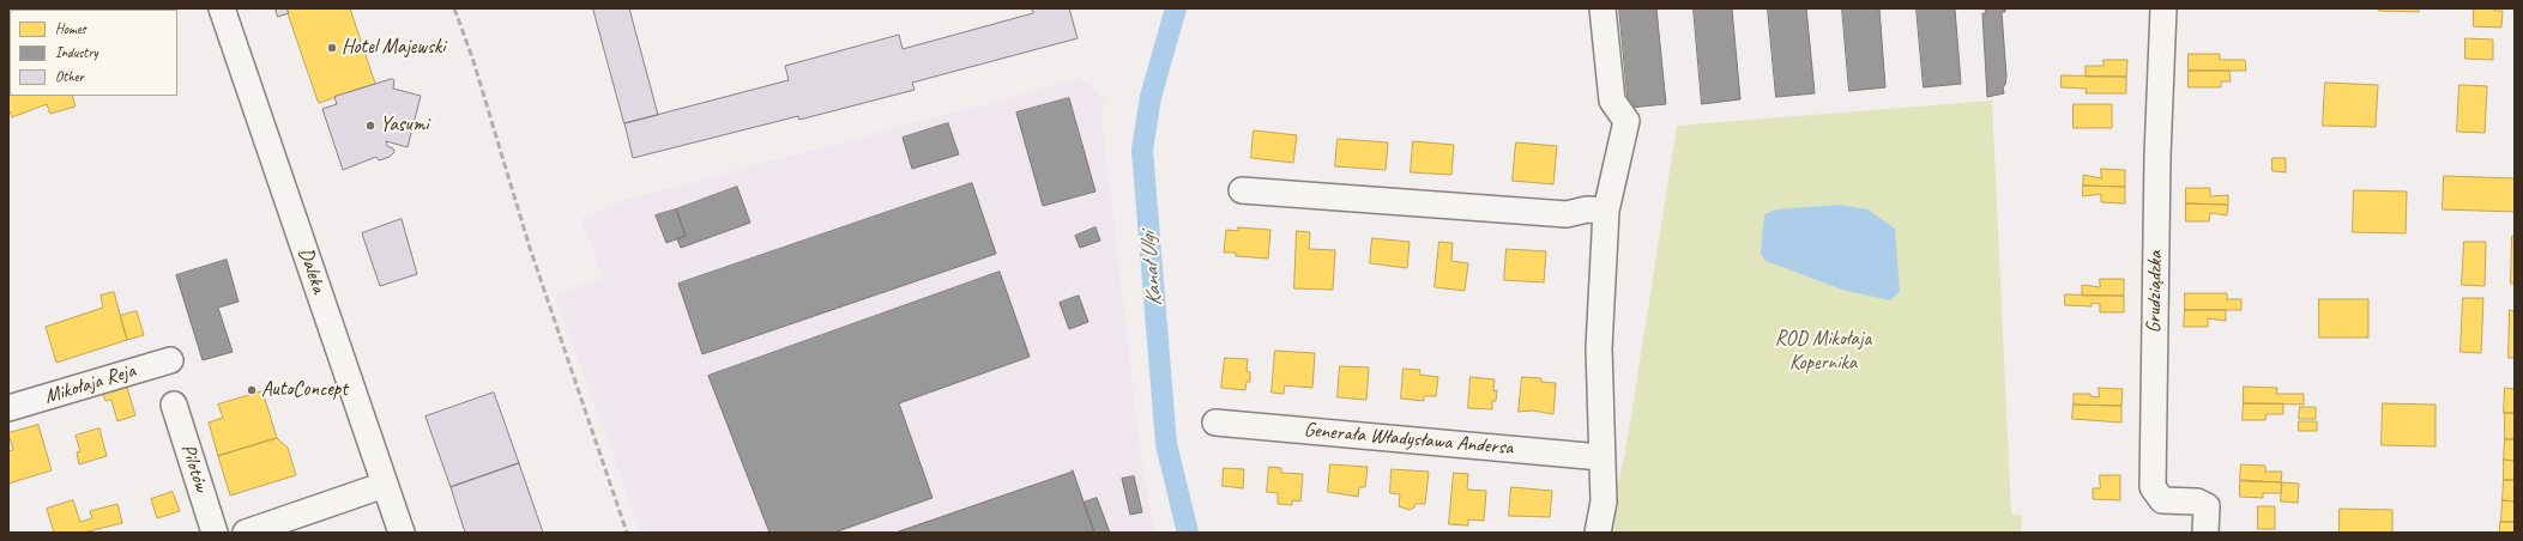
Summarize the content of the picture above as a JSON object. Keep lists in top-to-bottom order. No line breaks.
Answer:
{"streets":{"street":["Daleka","Grudziądzka","Mikołaja Reja","Generała Władysława Andersa","Pilotów"]},"water":["Kanał Ulgi"],"parks":["ROD Mikołaja Kopernika"],"places":["Hotel Majewski","Yasumi","AutoConcept"],"legend":["Homes","Industry","Other"]}
